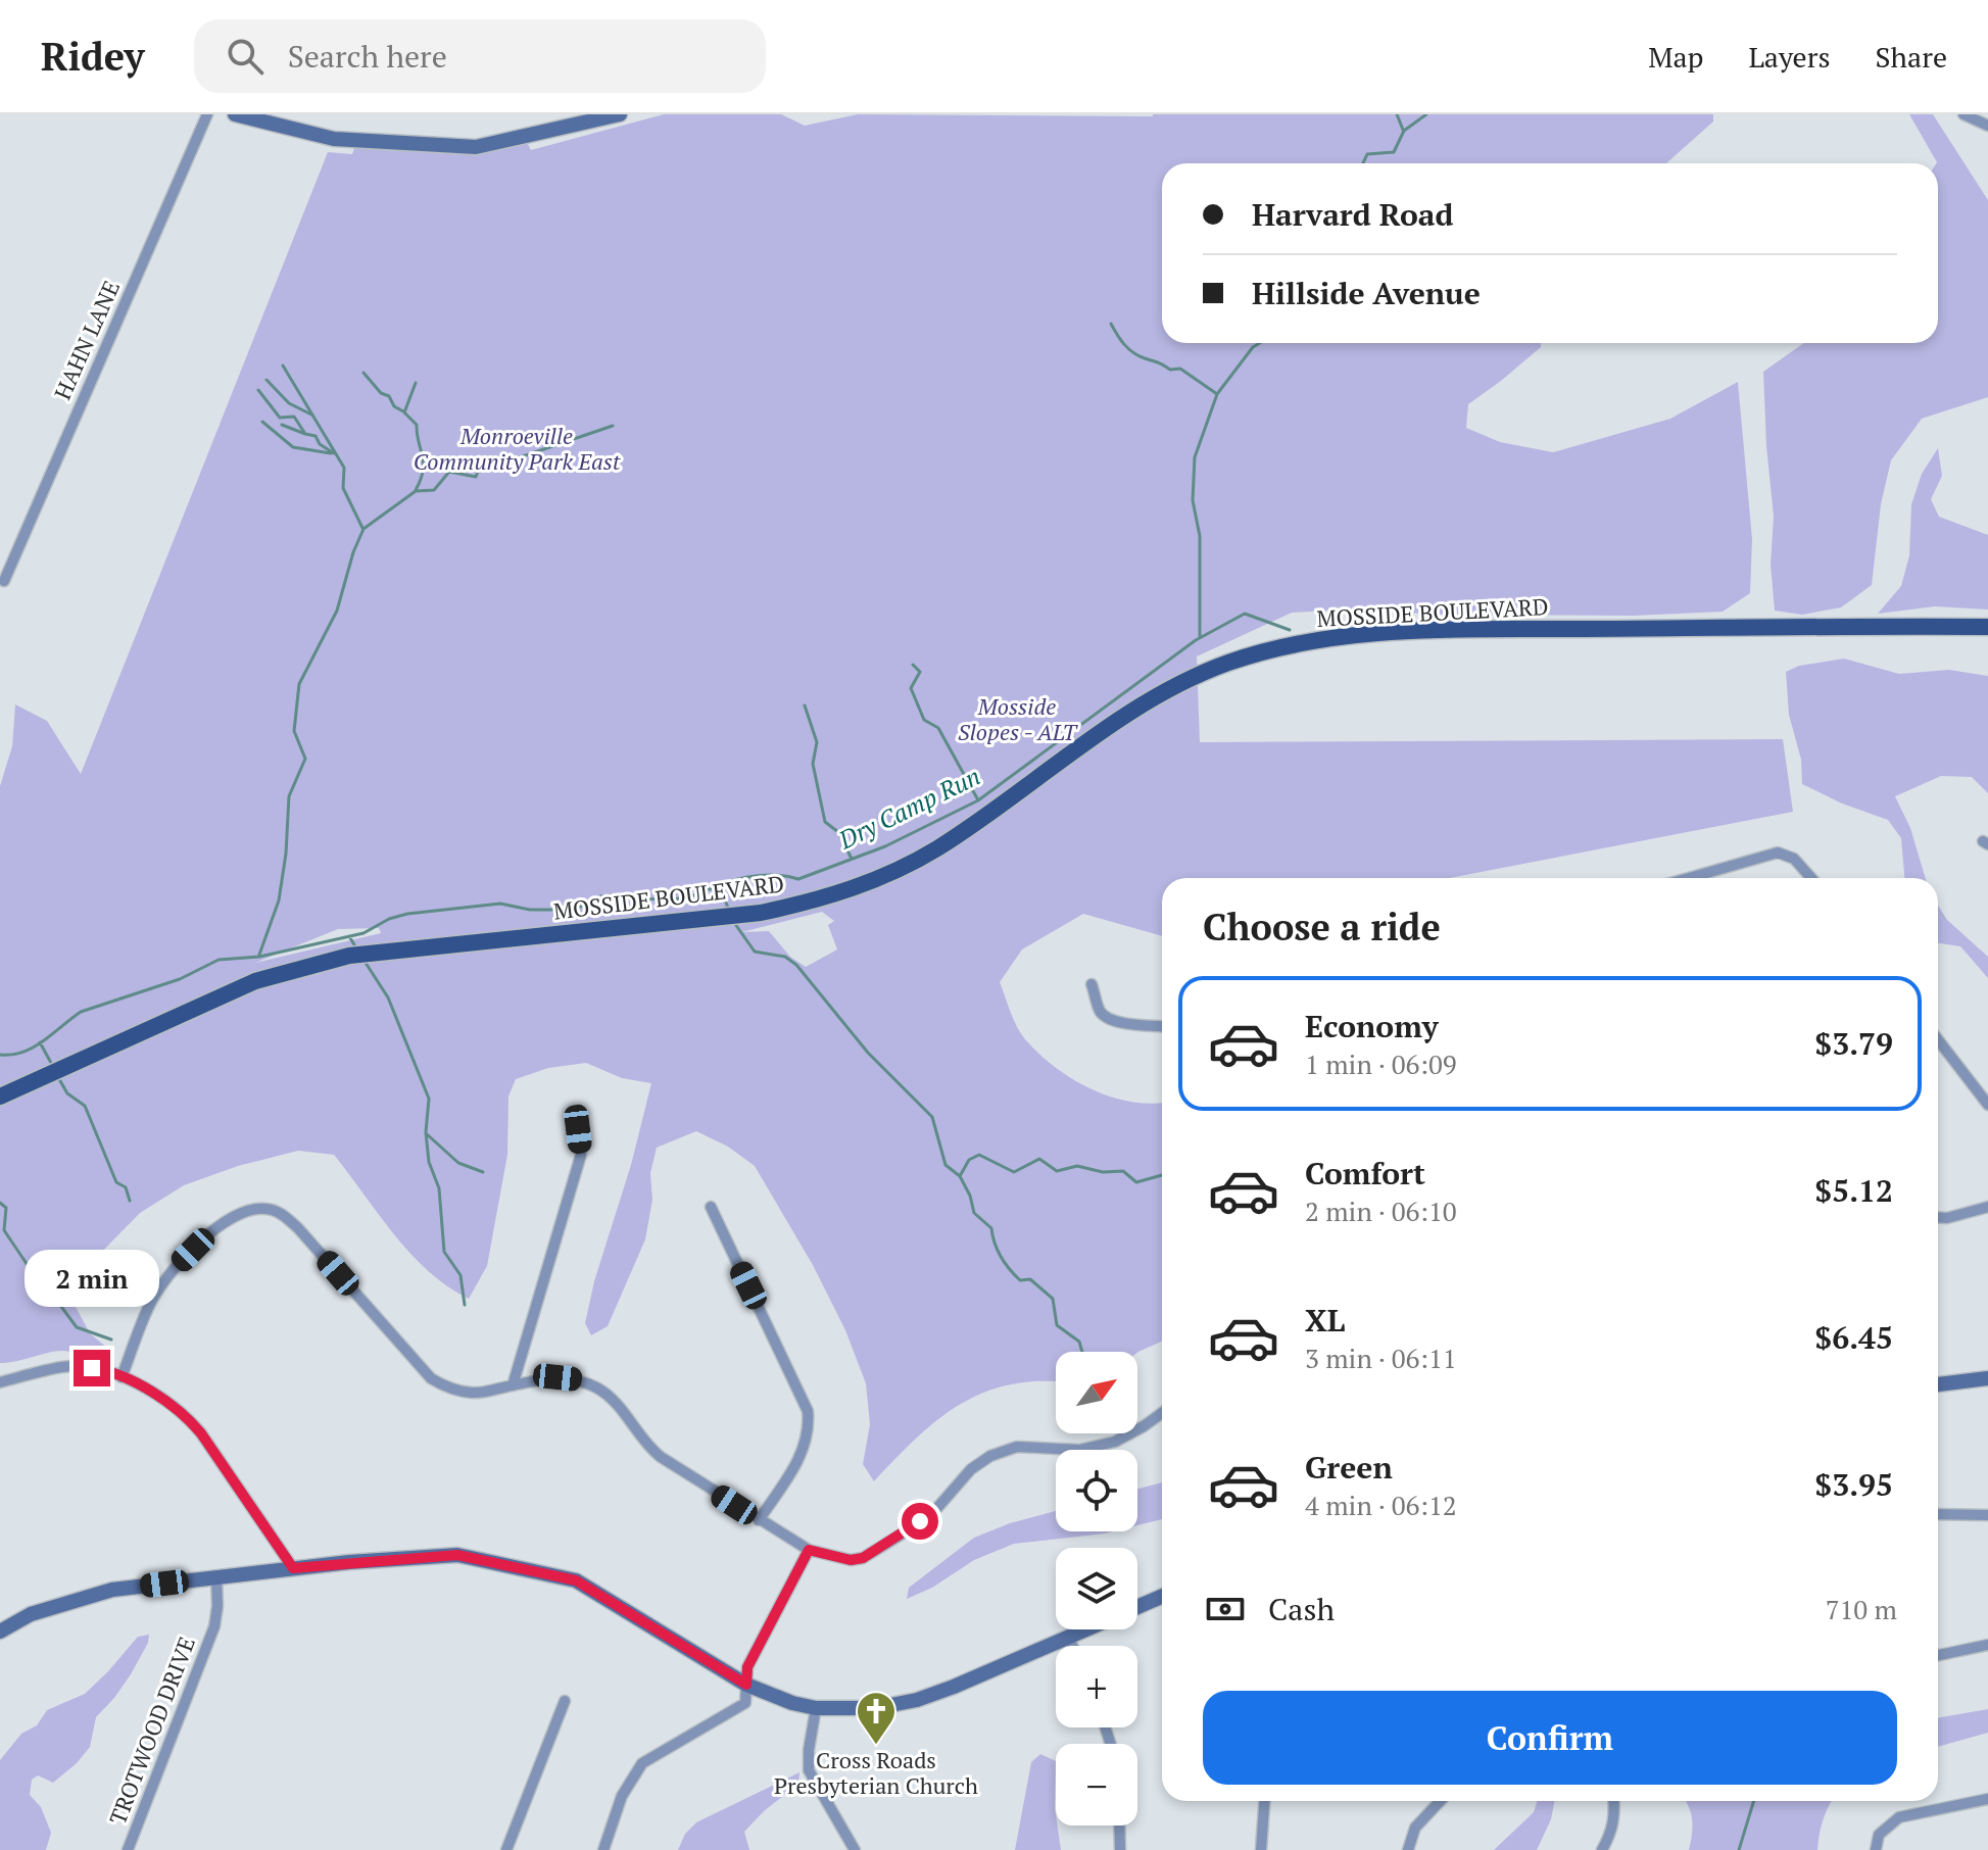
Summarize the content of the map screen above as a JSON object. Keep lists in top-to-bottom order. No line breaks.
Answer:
{"streets":{"main road":["MOSSIDE BOULEVARD"],"street":["HAHN LANE","TROTWOOD DRIVE"]},"water":["Dry Camp Run"],"parks":["Monroeville Community Park East","Mosside Slopes - ALT"],"places":{"church":["Cross Roads Presbyterian Church"]},"north":"top right","page":{"header":"Ridey","search":"Search here","nav":["Map","Layers","Share"],"banner":["Harvard Road","Hillside Avenue"],"heading":"Choose a ride","list":[{"name":"Economy","note":"1 min · 06:09","value":"$3.79"},{"name":"Comfort","note":"2 min · 06:10","value":"$5.12"},{"name":"XL","note":"3 min · 06:11","value":"$6.45"},{"name":"Green","note":"4 min · 06:12","value":"$3.95"}],"bubble":"2 min","map_buttons":["+","−"],"pay":["Cash","710 m"],"buttons":"Confirm"}}
